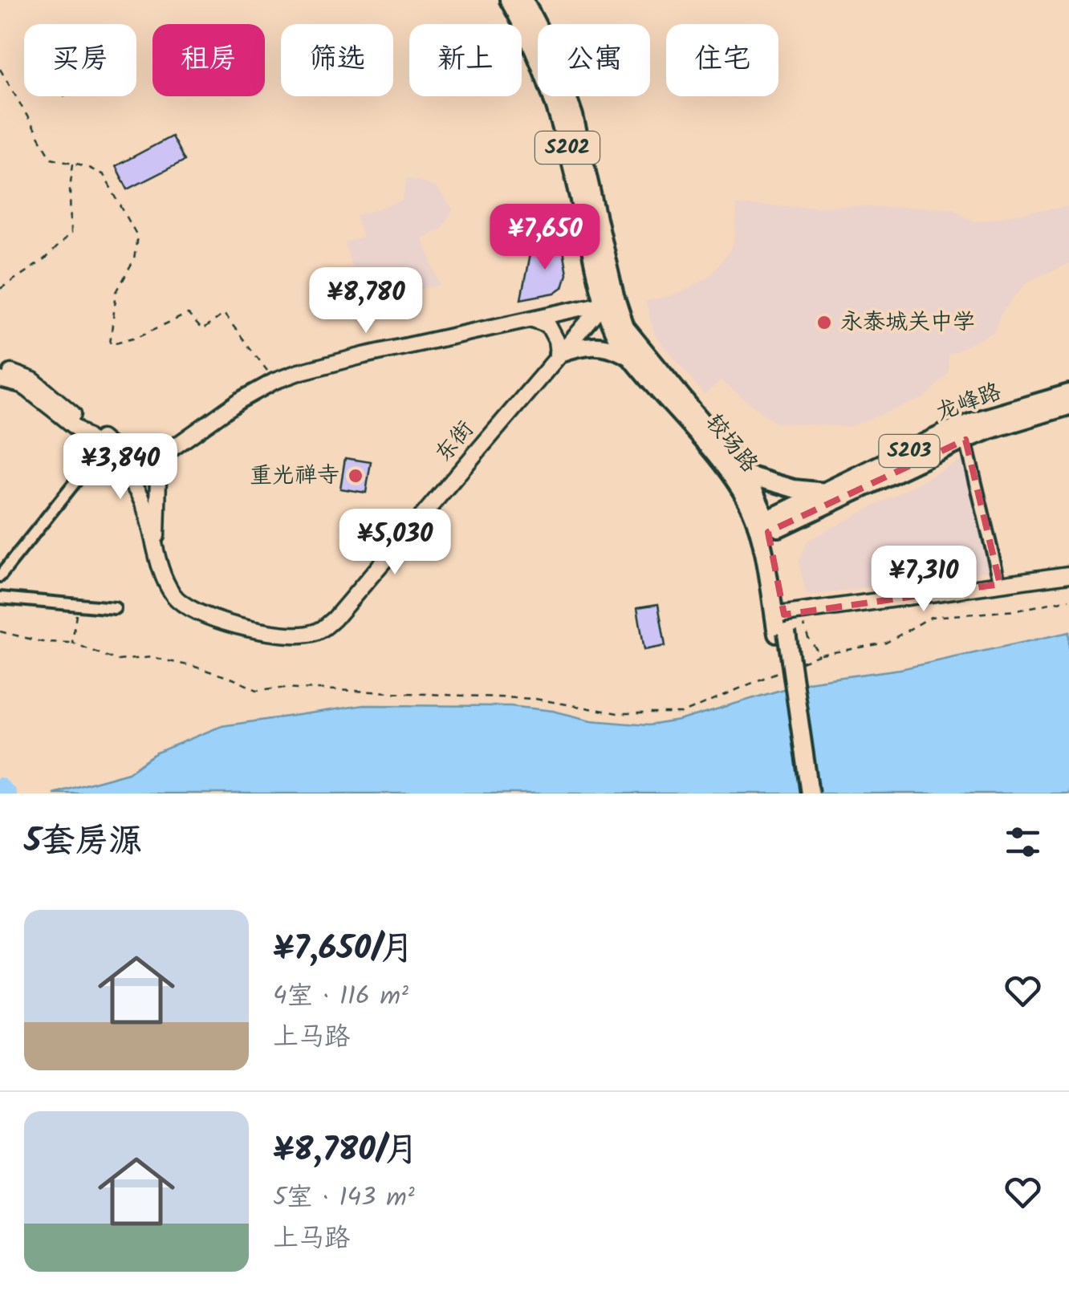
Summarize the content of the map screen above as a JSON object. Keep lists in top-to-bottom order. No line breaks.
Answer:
{"streets":{"main road":["S202","龙峰路","较场路","S203"],"street":["东街"]},"crossings":[["S202","东街"],["S202","较场路"],["龙峰路","较场路"],["东街","较场路"]],"places":["永泰城关中学","重光禅寺"],"page":{"chip":["买房","租房","筛选","新上","公寓","住宅"],"price":["¥7,650","¥8,780","¥3,840","¥5,030","¥7,310"],"heading":"5套房源","list":[{"name":"¥7,650/月","note":"4室 · 116 m² · 上马路"},{"name":"¥8,780/月","note":"5室 · 143 m² · 上马路"}]}}
